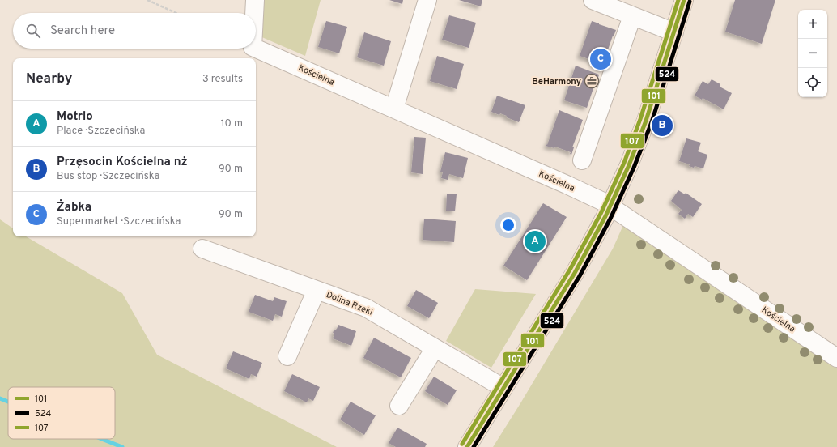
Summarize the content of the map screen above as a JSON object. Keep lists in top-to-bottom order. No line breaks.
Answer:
{"streets":{"street":["Kościelna","Dolina Rzeki"]},"places":{"office":["BeHarmony"]},"lines":["transit line 101","transit line 107","transit line 524"],"legend":["101","524","107"],"page":{"map_buttons":["+","−"],"search":"Search here","pins":["C","B","A"],"heading":["Nearby","3 results"],"list":[{"mark":"A","name":"Motrio","note":"Place · Szczecińska","value":"10 m"},{"mark":"B","name":"Przęsocin Kościelna nż","note":"Bus stop · Szczecińska","value":"90 m"},{"mark":"C","name":"Żabka","note":"Supermarket · Szczecińska","value":"90 m"}]}}
